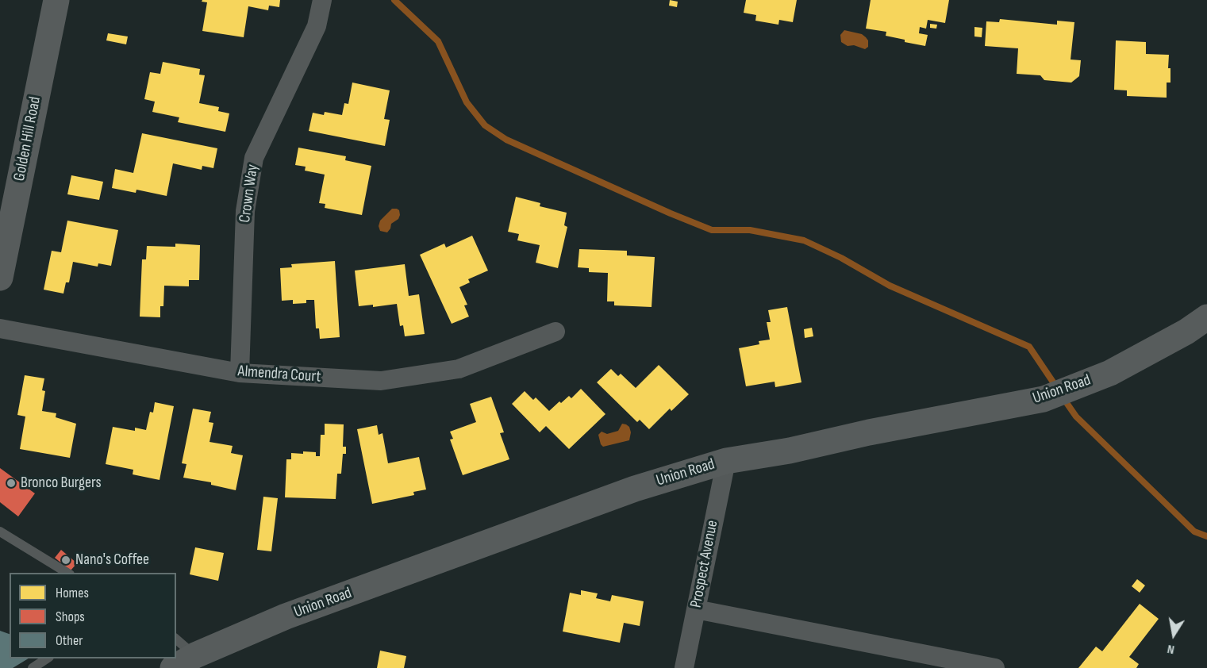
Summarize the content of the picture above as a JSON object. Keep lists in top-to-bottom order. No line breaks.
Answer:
{"streets":{"main road":["Golden Hill Road","Union Road"],"street":["Crown Way","Almendra Court","Prospect Avenue"]},"crossings":[["Crown Way","Almendra Court"],["Union Road","Prospect Avenue"]],"places":["Bronco Burgers","Nano's Coffee"],"legend":["Homes","Shops","Other"],"north":"bottom"}
